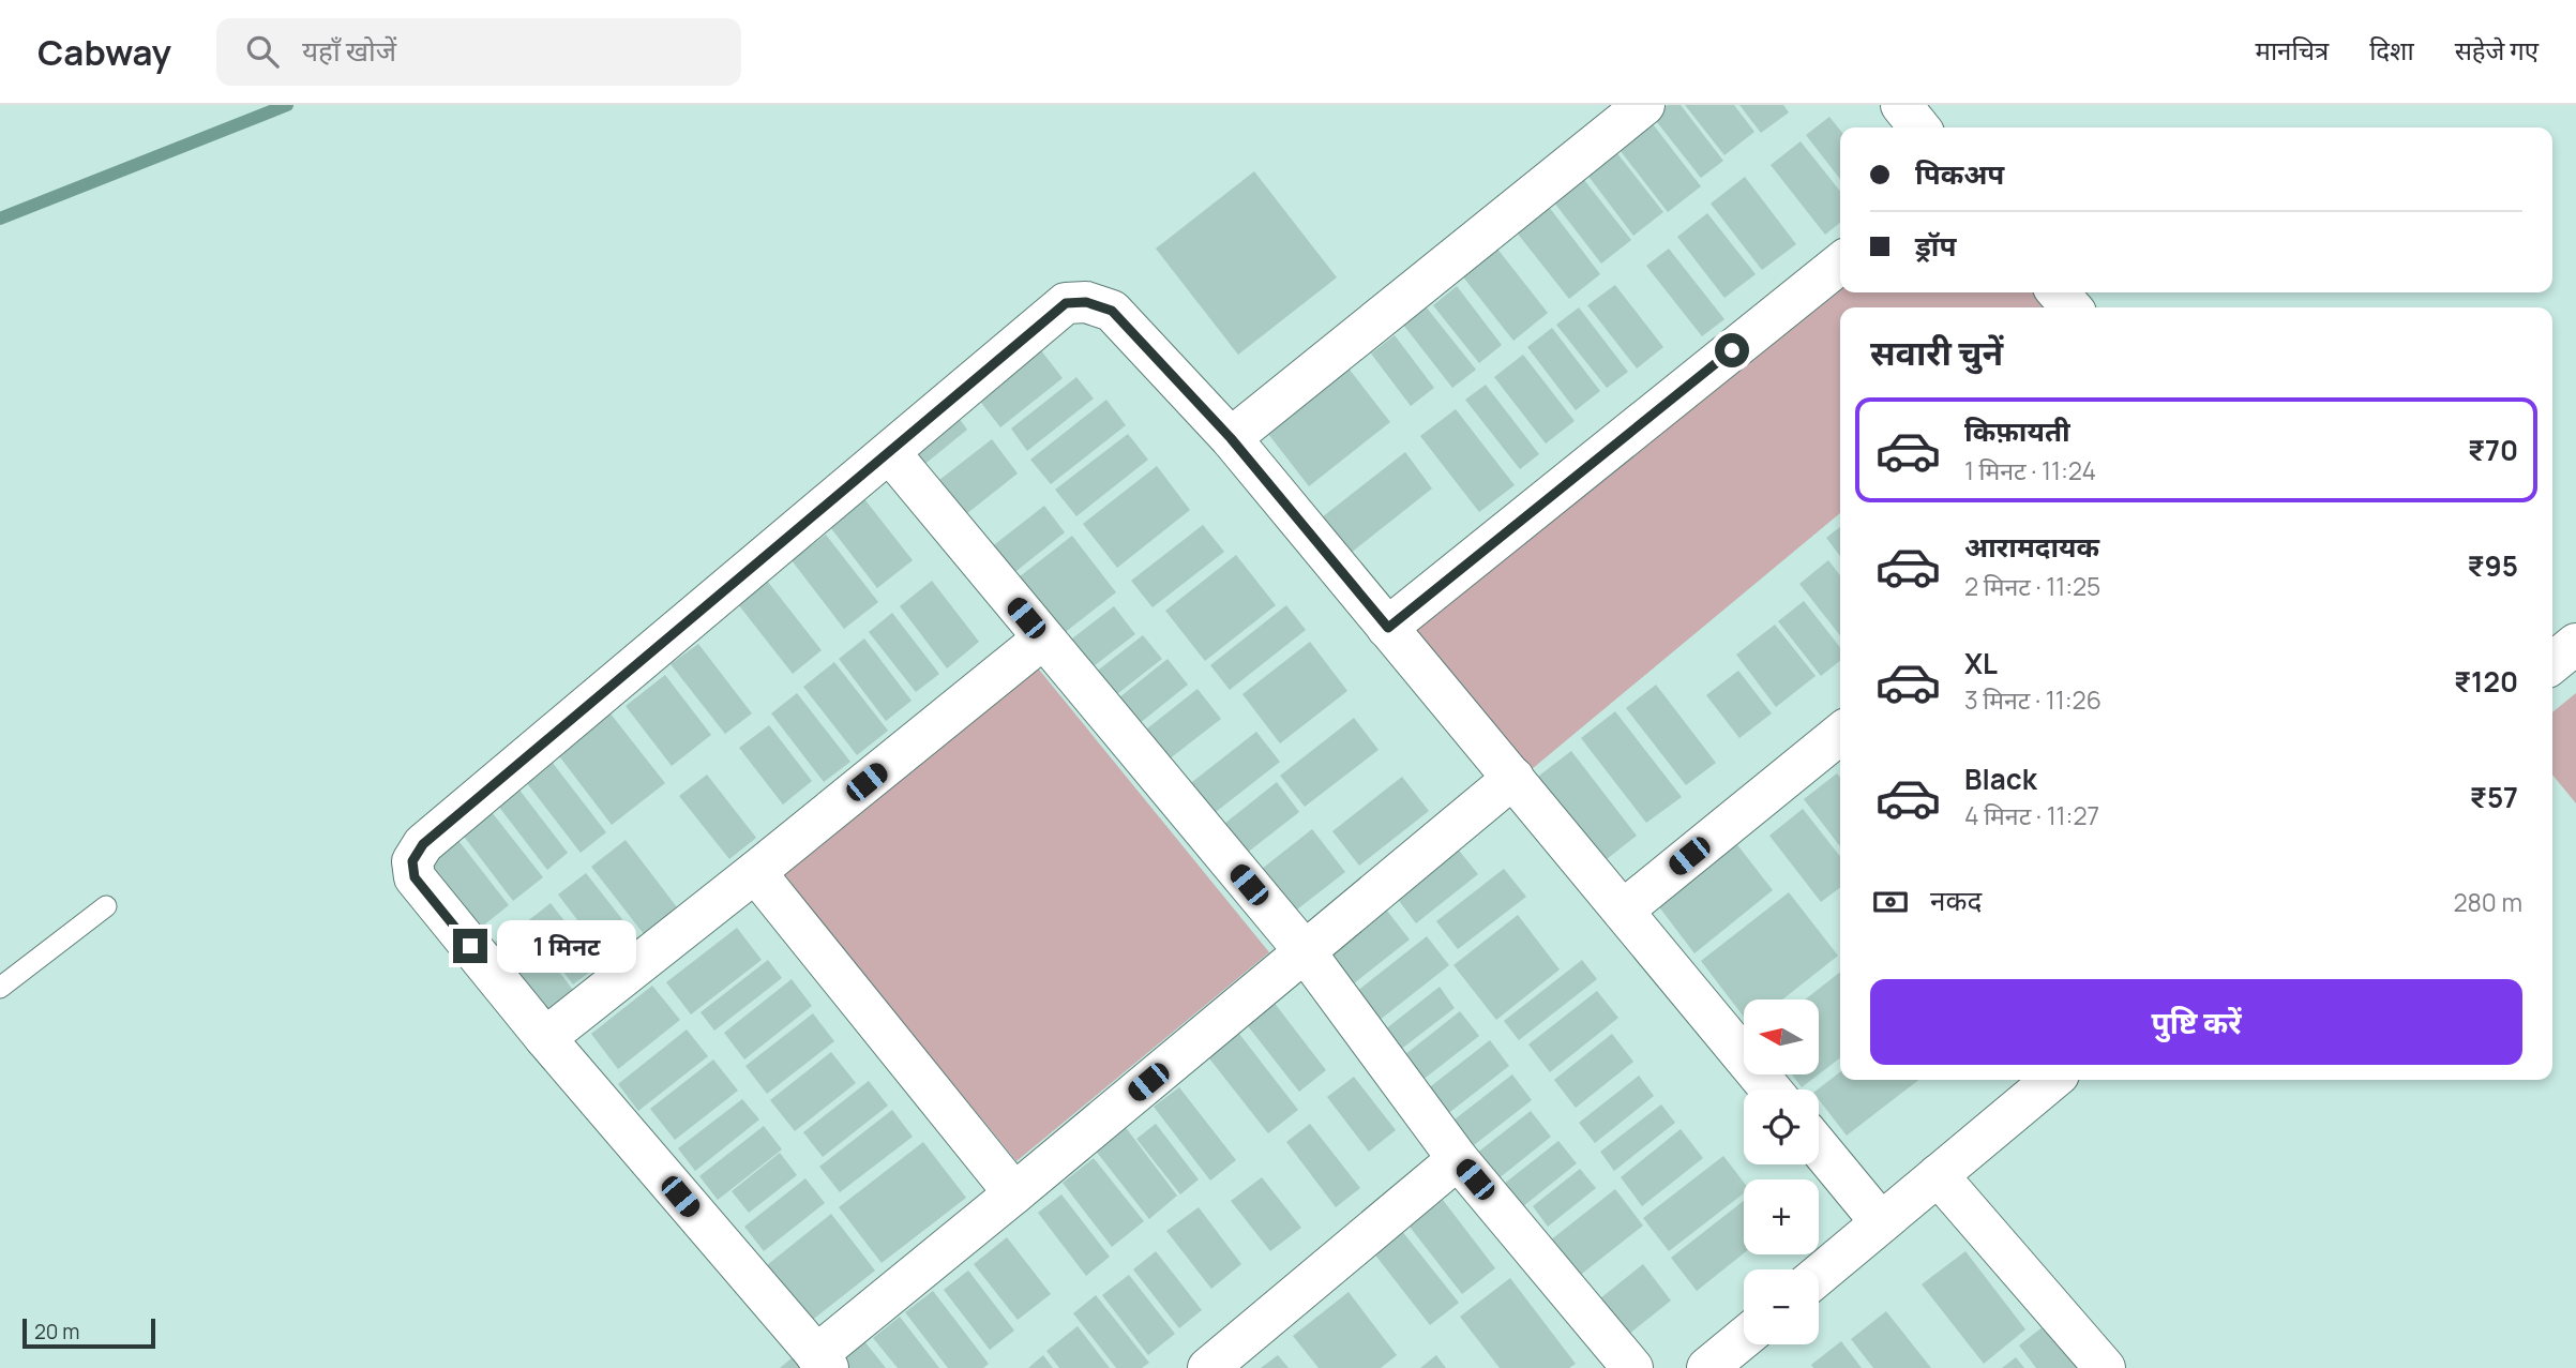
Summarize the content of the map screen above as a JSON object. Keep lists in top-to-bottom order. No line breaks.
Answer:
{"scale_bar":"20 m","north":"left","page":{"header":"Cabway","search":"यहाँ खोजें","nav":["मानचित्र","दिशा","सहेजे गए"],"banner":["पिकअप","ड्रॉप"],"heading":"सवारी चुनें","list":[{"name":"किफ़ायती","note":"1 मिनट · 11:24","value":"₹70"},{"name":"आरामदायक","note":"2 मिनट · 11:25","value":"₹95"},{"name":"XL","note":"3 मिनट · 11:26","value":"₹120"},{"name":"Black","note":"4 मिनट · 11:27","value":"₹57"}],"pay":["नकद","280 m"],"bubble":"1 मिनट","buttons":"पुष्टि करें","map_buttons":["+","−"],"scale":"20 m"}}
